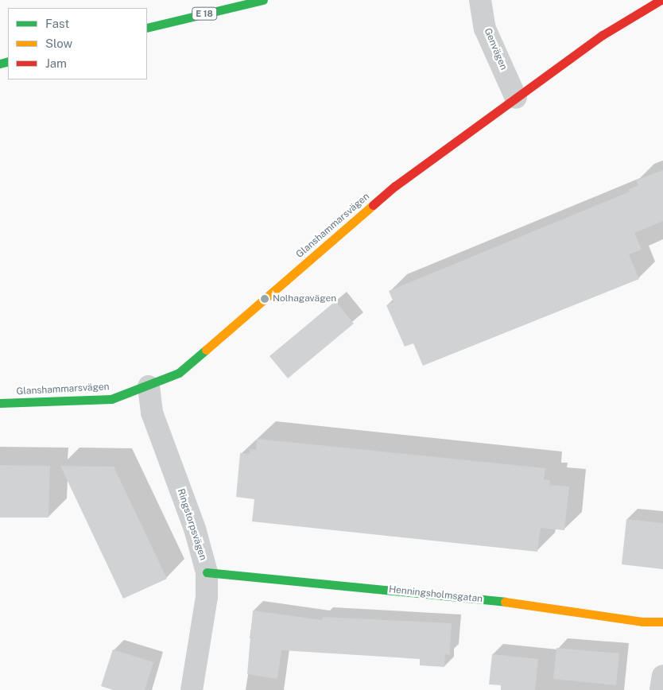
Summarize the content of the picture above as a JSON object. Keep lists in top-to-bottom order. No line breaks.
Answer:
{"streets":{"main road":["E 18","Glanshammarsvägen","Henningsholmsgatan"],"street":["Genvägen","Ringstorpsvägen"]},"crossings":[["Genvägen","Glanshammarsvägen"],["Glanshammarsvägen","Ringstorpsvägen"],["Ringstorpsvägen","Henningsholmsgatan"]],"places":["Nolhagavägen"],"legend":["Fast","Slow","Jam"]}
